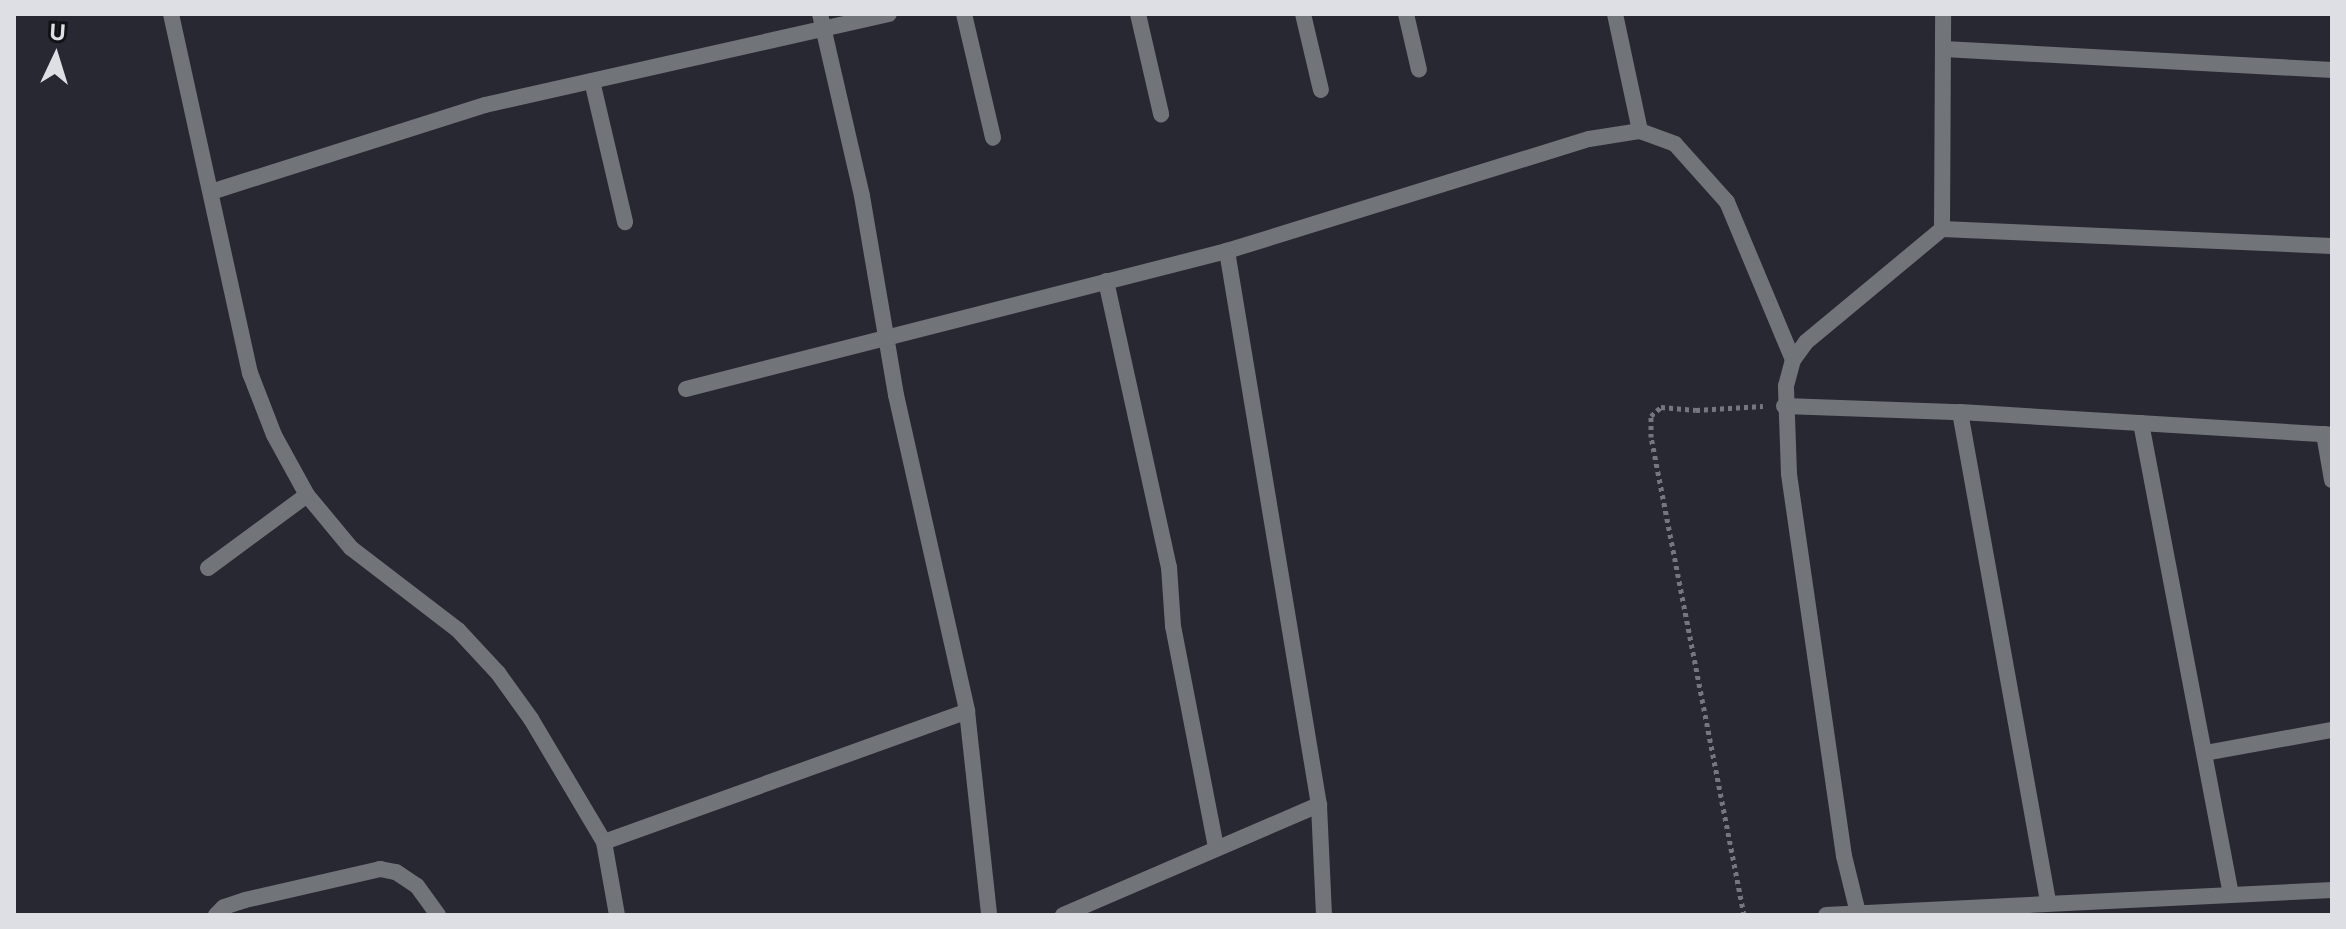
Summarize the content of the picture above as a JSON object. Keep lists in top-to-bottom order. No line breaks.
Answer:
{"north":"top"}
